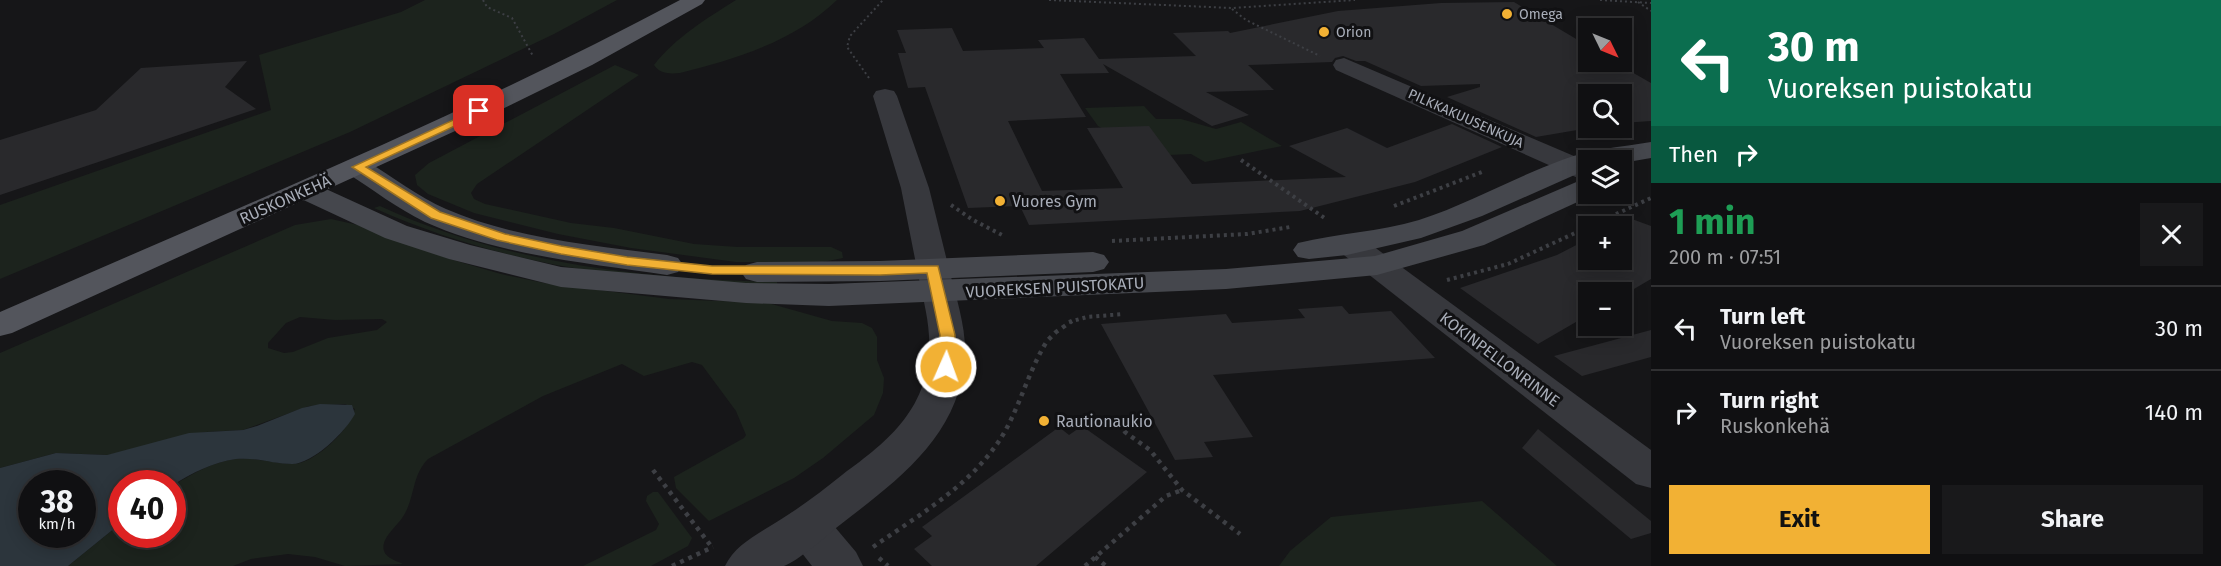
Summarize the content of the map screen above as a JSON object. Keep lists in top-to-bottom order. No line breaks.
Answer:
{"streets":{"main road":["RUSKONKEHÄ","VUOREKSEN PUISTOKATU"],"street":["PILKKAKUUSENKUJA","KOKINPELLONRINNE"]},"crossings":[["RUSKONKEHÄ","VUOREKSEN PUISTOKATU"],["VUOREKSEN PUISTOKATU","KOKINPELLONRINNE"]],"places":["Omega","Orion","Vuores Gym","Rautionaukio"],"north":"bottom right","page":{"turn":["30 m","Vuoreksen puistokatu"],"map_buttons":["+","−"],"then":"Then","heading":["1 min","200 m · 07:51"],"list":[{"name":"Turn left","note":"Vuoreksen puistokatu","value":"30 m"},{"name":"Turn right","note":"Ruskonkehä","value":"140 m"}],"speed":"38 km/h","limit":"40","buttons":["Exit","Share"]}}
